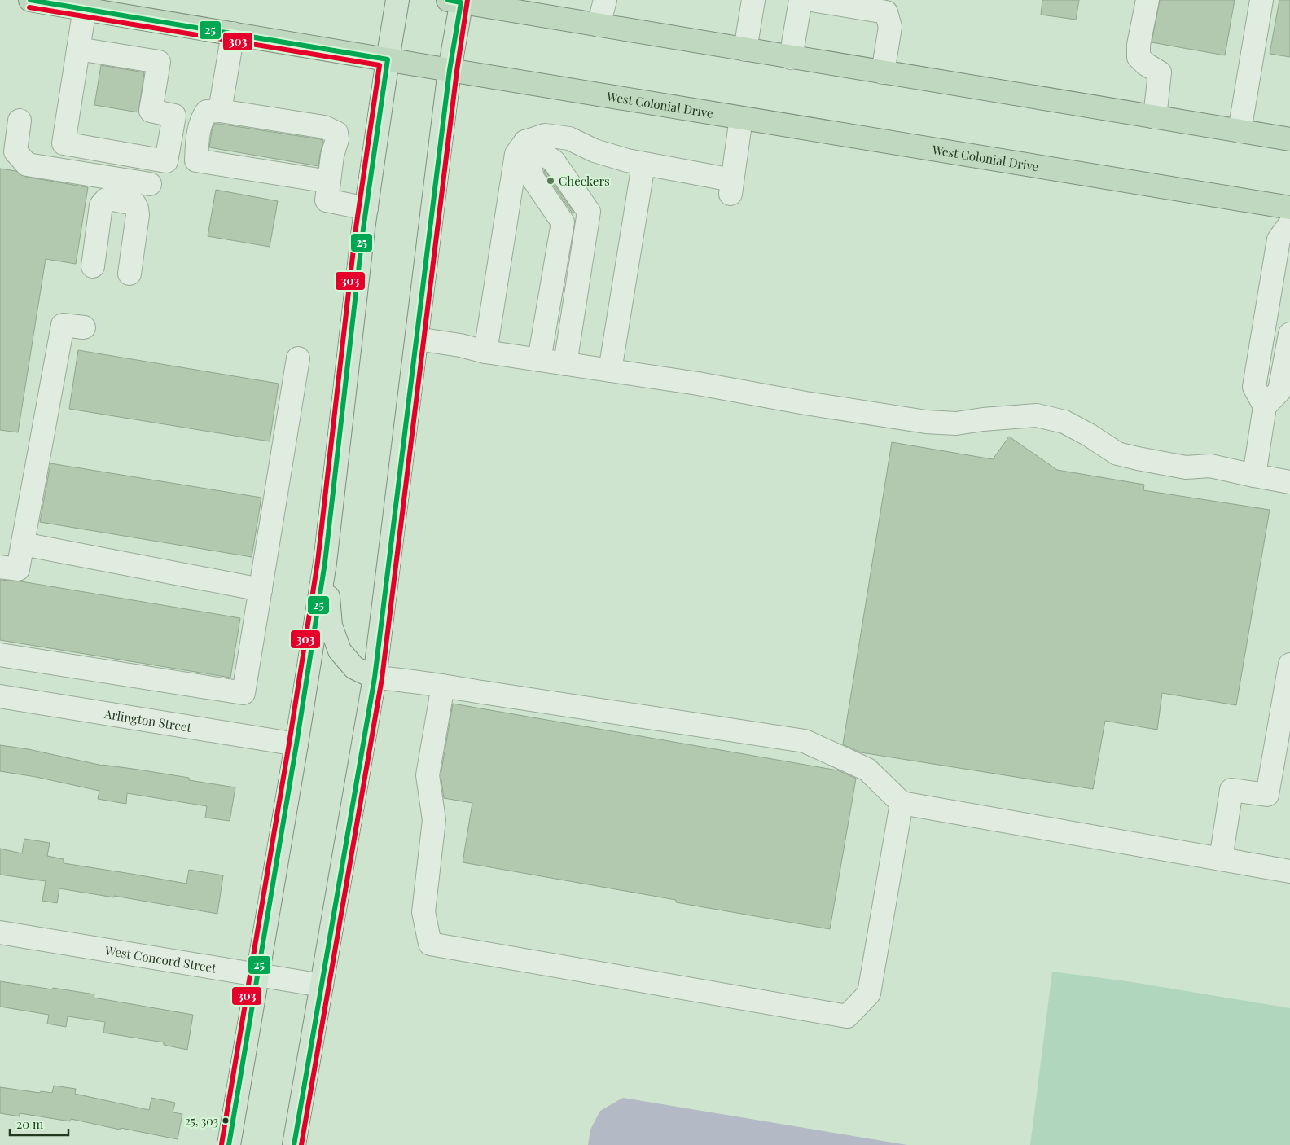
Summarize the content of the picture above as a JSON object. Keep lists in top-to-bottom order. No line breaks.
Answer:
{"streets":{"highway":["West Colonial Drive"],"street":["Arlington Street","West Concord Street"]},"places":["Checkers","25, 303"],"lines":["transit line 25","transit line 303"],"scale_bar":"20 m"}
